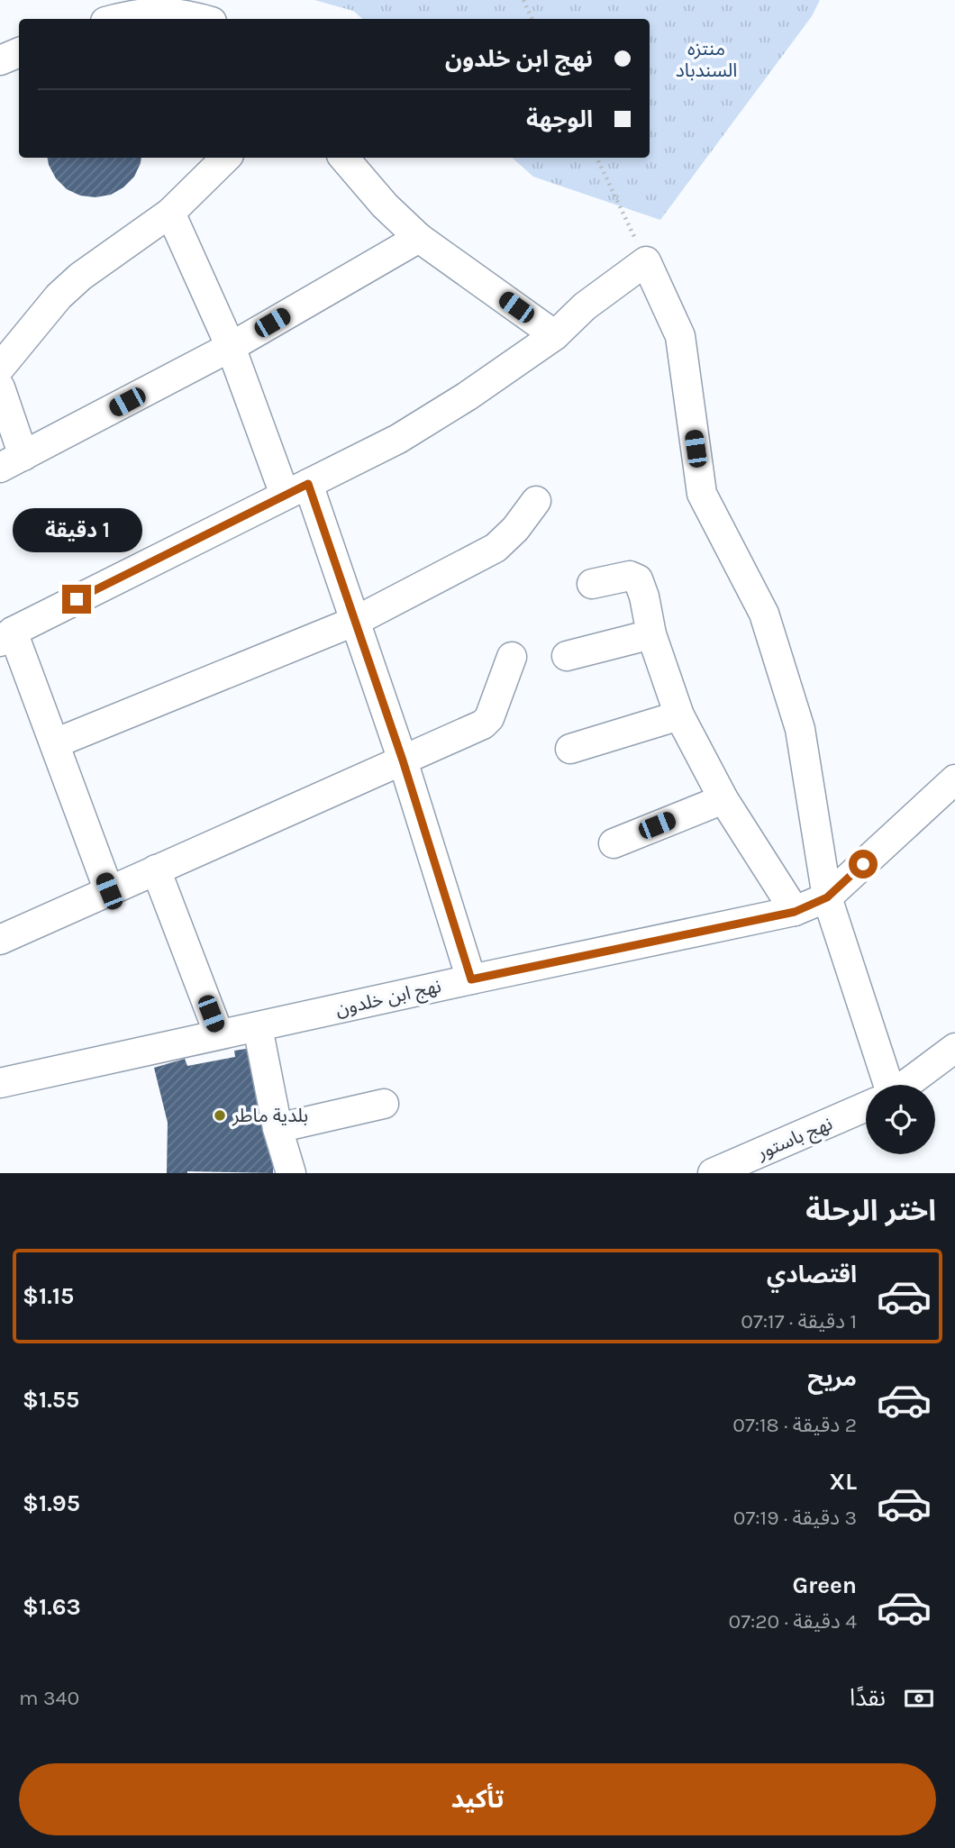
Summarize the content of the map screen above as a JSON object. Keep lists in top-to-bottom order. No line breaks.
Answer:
{"streets":{"street":["نهج ابن خلدون","نهج باستور"]},"parks":["منتزه السندباد"],"places":["بلدية ماطر"],"page":{"banner":["نهج ابن خلدون","الوجهة"],"bubble":"1 دقيقة","heading":"اختر الرحلة","list":[{"name":"اقتصادي","note":"1 دقيقة · 07:17","value":"$1.15"},{"name":"مريح","note":"2 دقيقة · 07:18","value":"$1.55"},{"name":"XL","note":"3 دقيقة · 07:19","value":"$1.95"},{"name":"Green","note":"4 دقيقة · 07:20","value":"$1.63"}],"pay":["نقدًا","340 m"],"buttons":"تأكيد"}}
